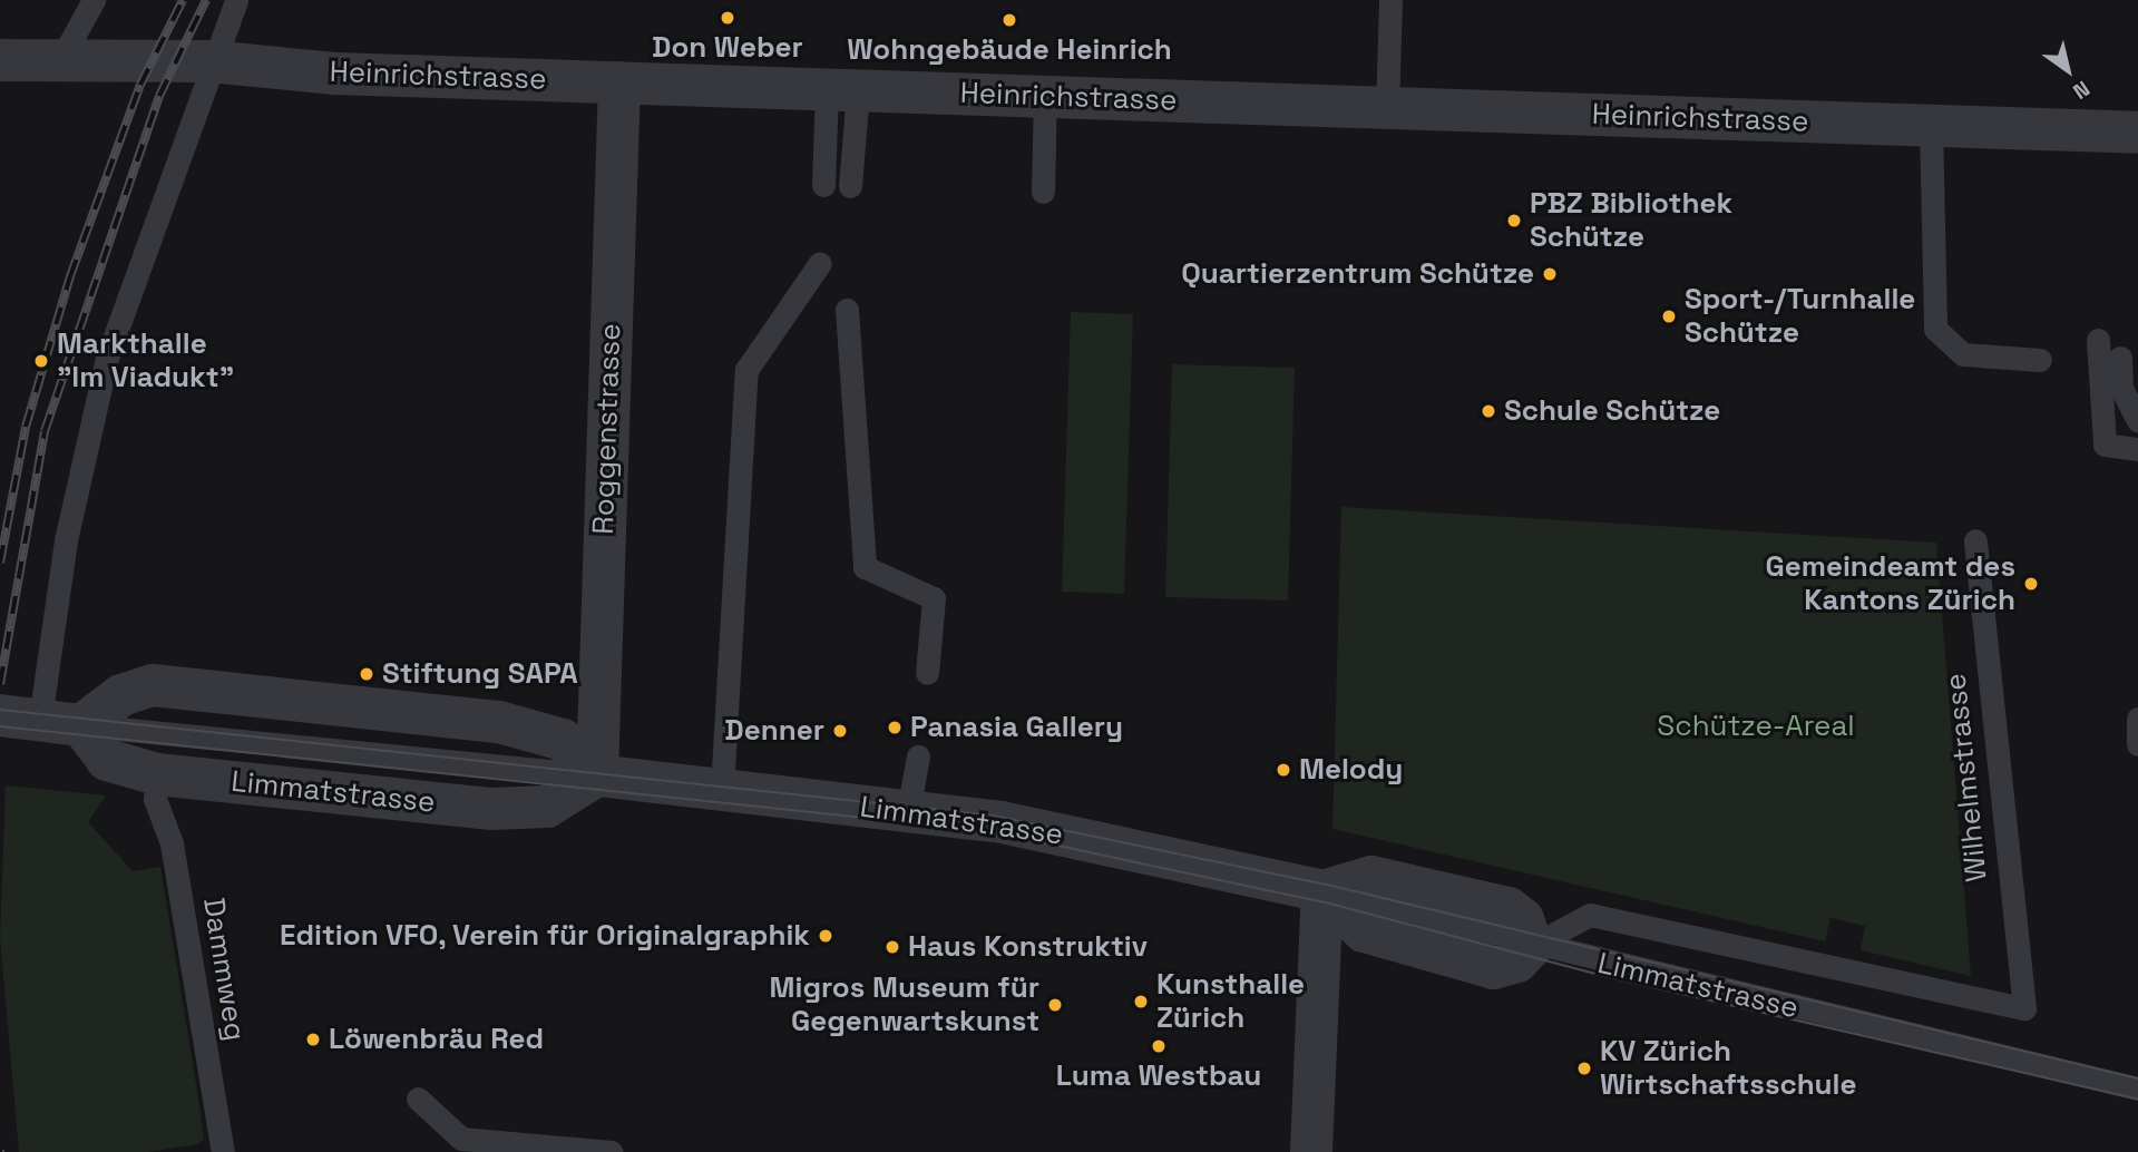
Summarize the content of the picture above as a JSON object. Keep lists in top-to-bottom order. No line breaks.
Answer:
{"streets":{"street":["Heinrichstrasse","Roggenstrasse","Limmatstrasse"],"lane":["Wilhelmstrasse","Dammweg"]},"crossings":[["Heinrichstrasse","Roggenstrasse"],["Roggenstrasse","Limmatstrasse"],["Wilhelmstrasse","Limmatstrasse"],["Limmatstrasse","Dammweg"]],"parks":["Schütze-Areal"],"places":["Don Weber","Wohngebäude Heinrich","PBZ Bibliothek Schütze","Quartierzentrum Schütze","Sport-/Turnhalle Schütze","Markthalle \"Im Viadukt\"","Schule Schütze","Gemeindeamt des Kantons Zürich","Stiftung SAPA","Panasia Gallery","Denner","Melody","Edition VFO, Verein für Originalgraphik","Haus Konstruktiv","Kunsthalle Zürich","Migros Museum für Gegenwartskunst","Löwenbräu Red","Luma Westbau","KV Zürich Wirtschaftsschule"],"north":"bottom right"}
